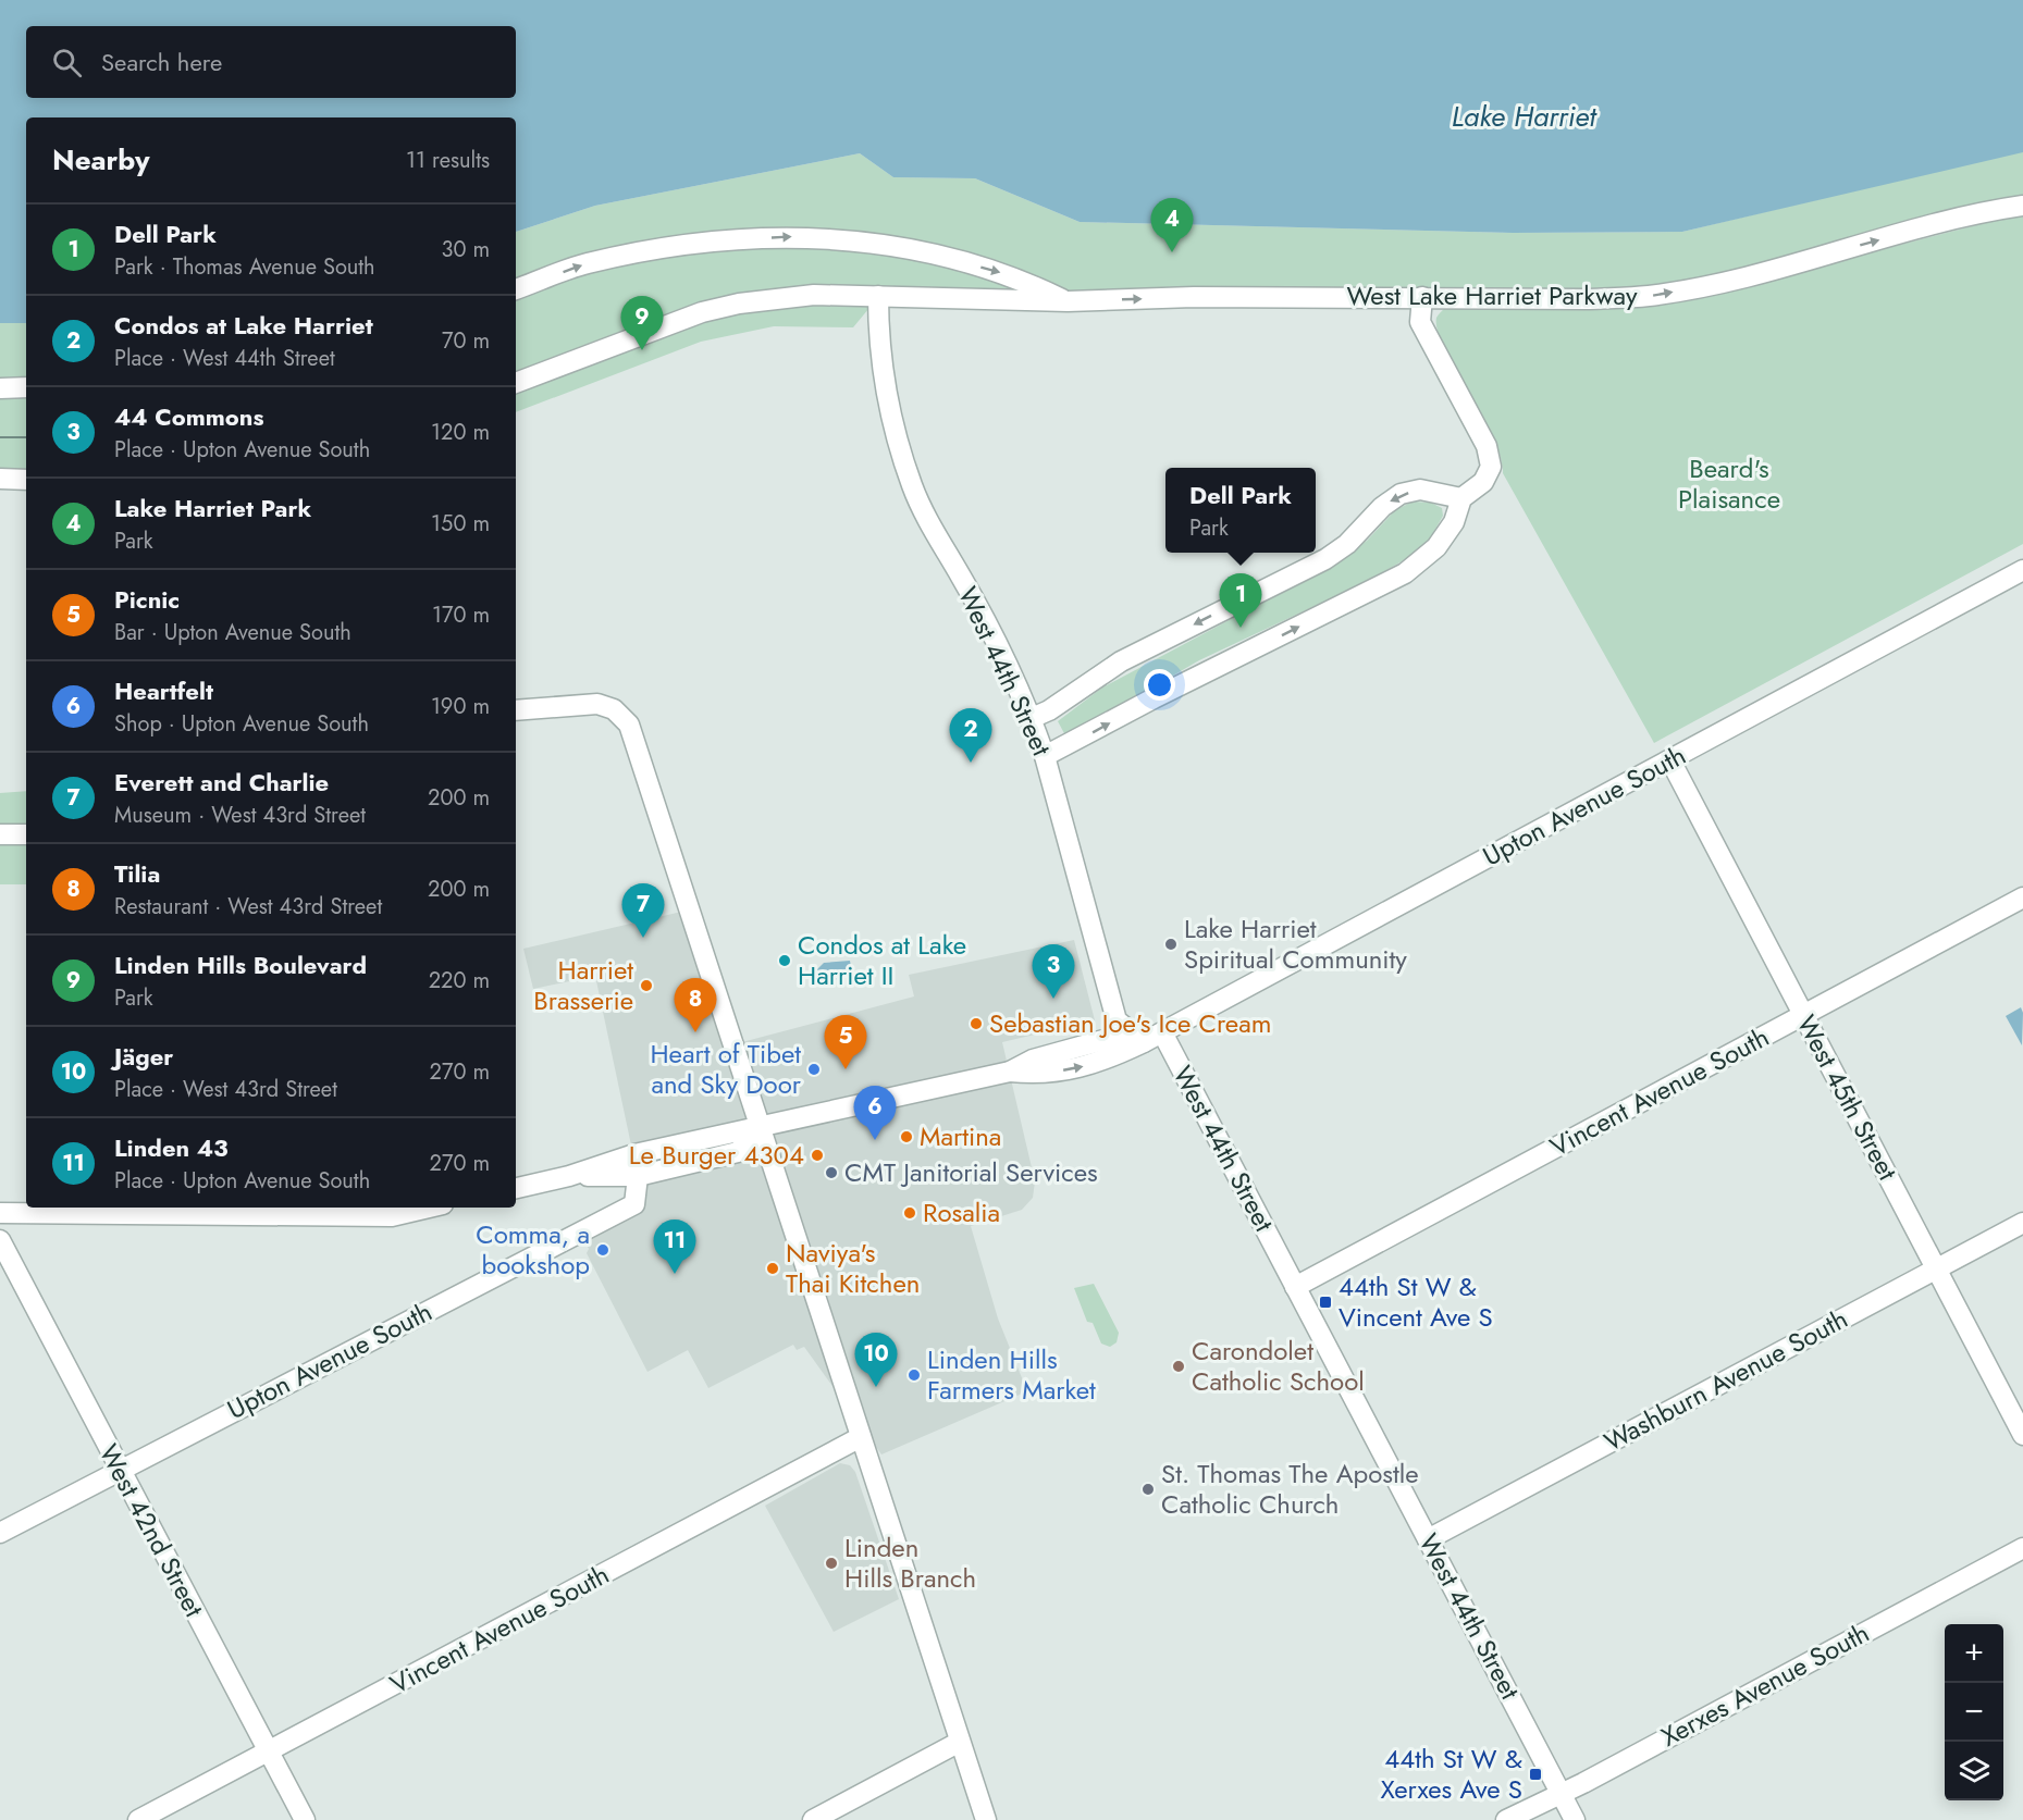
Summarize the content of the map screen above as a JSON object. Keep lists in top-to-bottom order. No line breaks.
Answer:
{"streets":{"street":["West Lake Harriet Parkway","West 44th Street","Upton Avenue South","Vincent Avenue South","West 45th Street","Washburn Avenue South","West 42nd Street","Xerxes Avenue South"]},"crossings":[["West Lake Harriet Parkway","West 44th Street"],["West 44th Street","Upton Avenue South"],["West 44th Street","Vincent Avenue South"],["West 44th Street","Washburn Avenue South"],["West 44th Street","Xerxes Avenue South"],["Upton Avenue South","West 45th Street"],["Upton Avenue South","West 42nd Street"],["Vincent Avenue South","West 45th Street"],["Vincent Avenue South","West 42nd Street"],["West 45th Street","Washburn Avenue South"]],"water":["Lake Harriet"],"parks":["Beard's Plaisance"],"places":{"other":["Lake Harriet Spiritual Community","Condos at Lake Harriet II","Harriet Brasserie","Sebastian Joe's Ice Cream","Heart of Tibet and Sky Door","Martina","Le Burger 4304","CMT Janitorial Services","Rosalia","Comma, a bookshop","Naviya's Thai Kitchen","Carondolet Catholic School","Linden Hills Farmers Market","St. Thomas The Apostle Catholic Church","Linden Hills Branch"],"transit":["44th St W & Vincent Ave S","44th St W & Xerxes Ave S"]},"page":{"search":"Search here","heading":["Nearby","11 results"],"pins":["4","9","1","2","7","3","8","5","6","11","10"],"list":[{"mark":"1","name":"Dell Park","note":"Park · Thomas Avenue South","value":"30 m"},{"mark":"2","name":"Condos at Lake Harriet","note":"Place · West 44th Street","value":"70 m"},{"mark":"3","name":"44 Commons","note":"Place · Upton Avenue South","value":"120 m"},{"mark":"4","name":"Lake Harriet Park","note":"Park","value":"150 m"},{"mark":"5","name":"Picnic","note":"Bar · Upton Avenue South","value":"170 m"},{"mark":"6","name":"Heartfelt","note":"Shop · Upton Avenue South","value":"190 m"},{"mark":"7","name":"Everett and Charlie","note":"Museum · West 43rd Street","value":"200 m"},{"mark":"8","name":"Tilia","note":"Restaurant · West 43rd Street","value":"200 m"},{"mark":"9","name":"Linden Hills Boulevard","note":"Park","value":"220 m"},{"mark":"10","name":"Jäger","note":"Place · West 43rd Street","value":"270 m"},{"mark":"11","name":"Linden 43","note":"Place · Upton Avenue South","value":"270 m"}],"popup":["Dell Park","Park"],"map_buttons":["+","−"]}}
